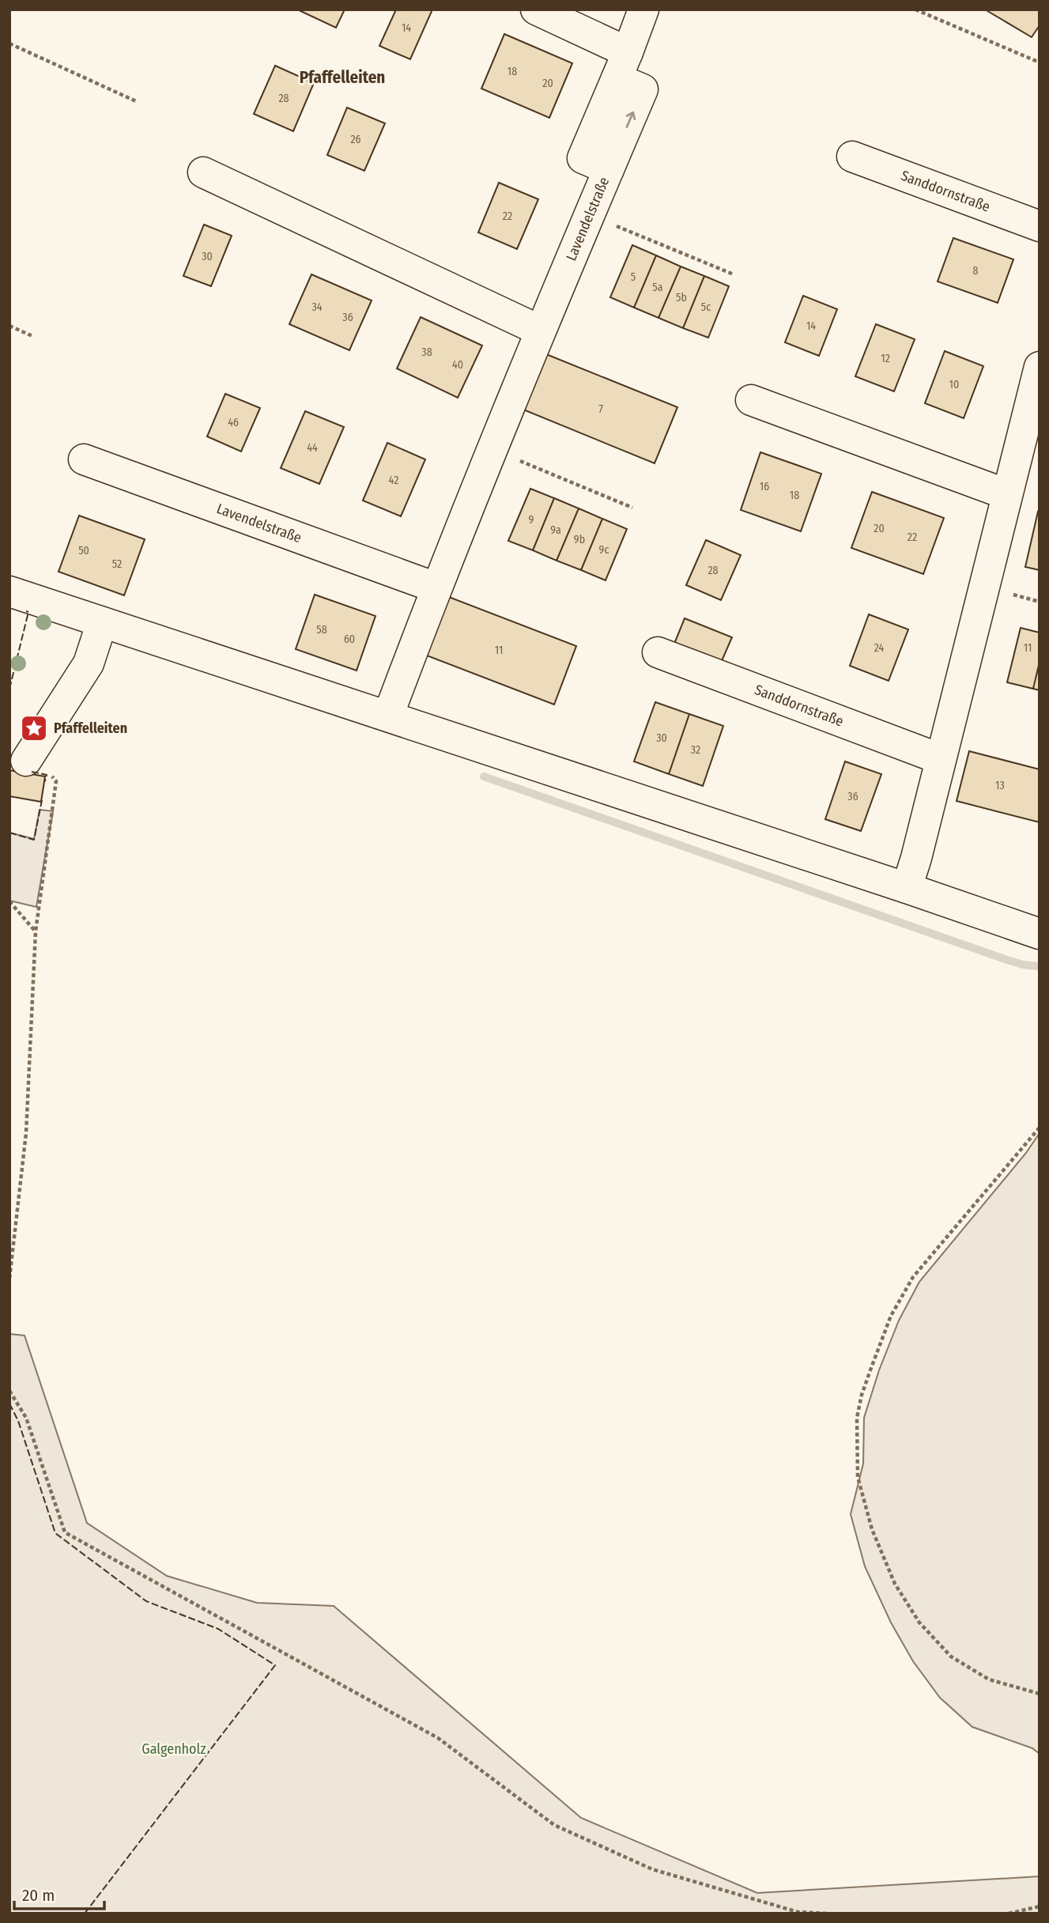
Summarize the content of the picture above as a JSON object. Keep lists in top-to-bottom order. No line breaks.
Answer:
{"streets":{"street":["Sanddornstraße","Lavendelstraße"]},"districts":["Pfaffelleiten"],"parks":["Galgenholz"],"places":{"place":["Pfaffelleiten"]},"house_numbers":["14","18","20","28","26","22","30","8","5","5a","5b","34","5c","36","14","38","12","40","10","7","46","44","42","16","18","9","20","9a","22","9b","9c","50","52","28","58","60","24","11","11","30","32","13","36"],"scale_bar":"20 m"}
